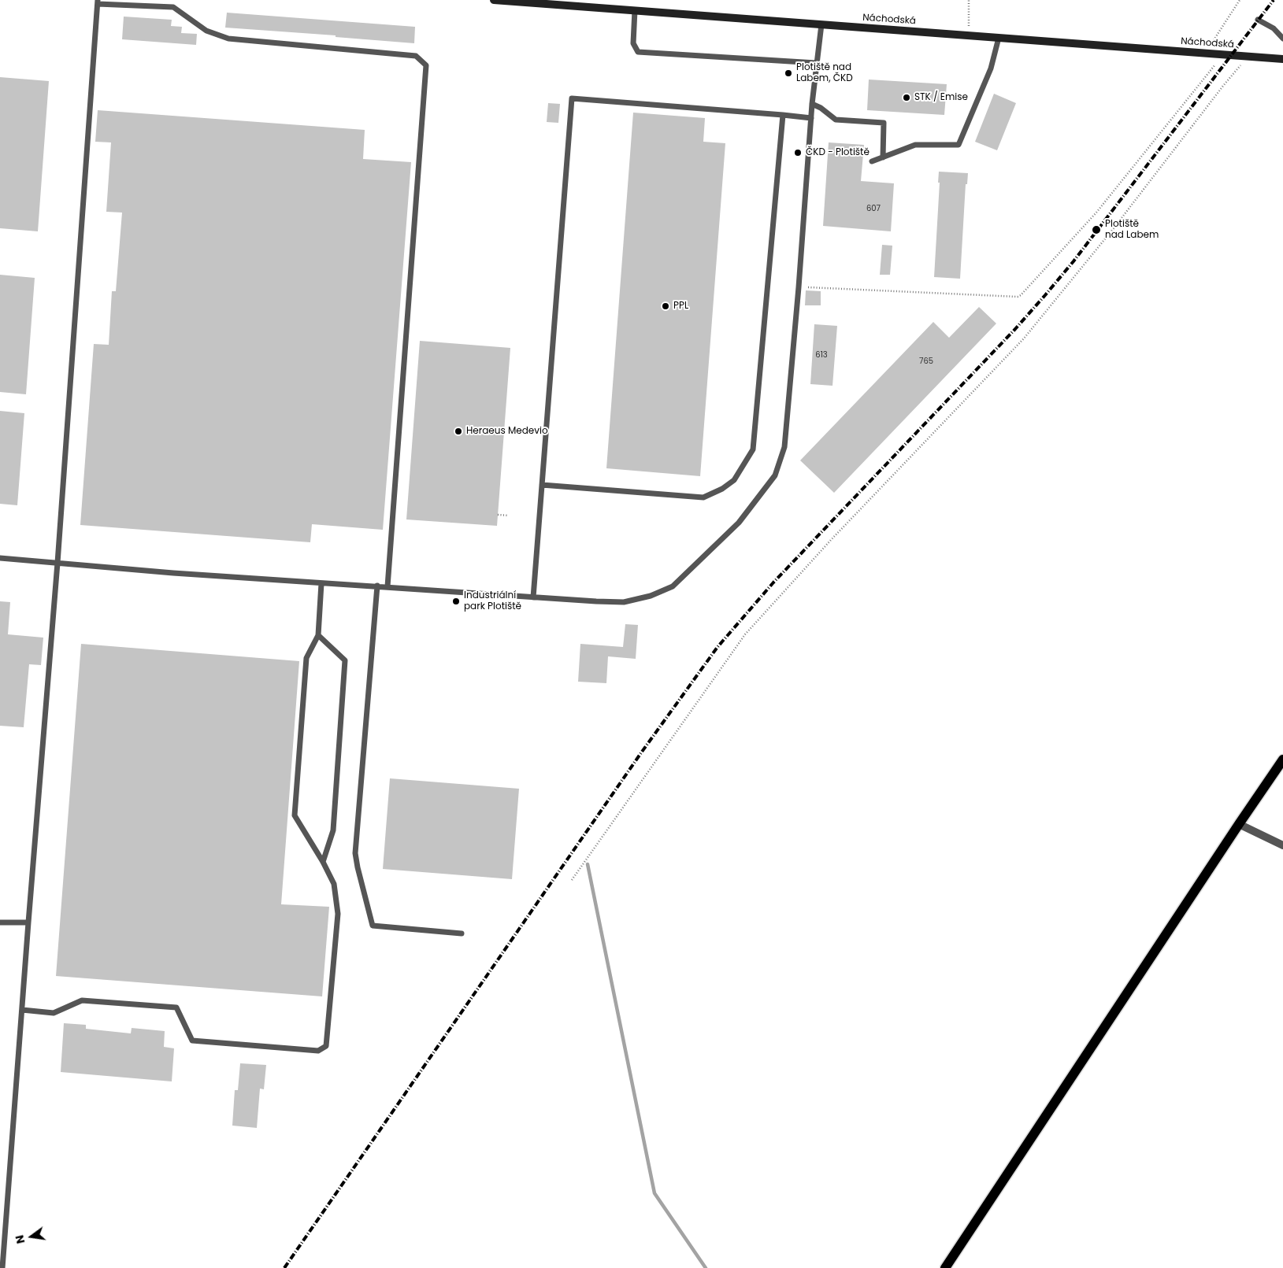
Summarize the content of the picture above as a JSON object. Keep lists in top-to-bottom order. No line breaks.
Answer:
{"streets":{"main road":["Náchodská"]},"places":["Plotiště nad Labem, ČKD","STK / Emise","ČKD - Plotiště","Plotiště nad Labem","PPL","Heraeus Medevio","Industriální park Plotiště"],"house_numbers":["607","613","765"],"north":"left"}
